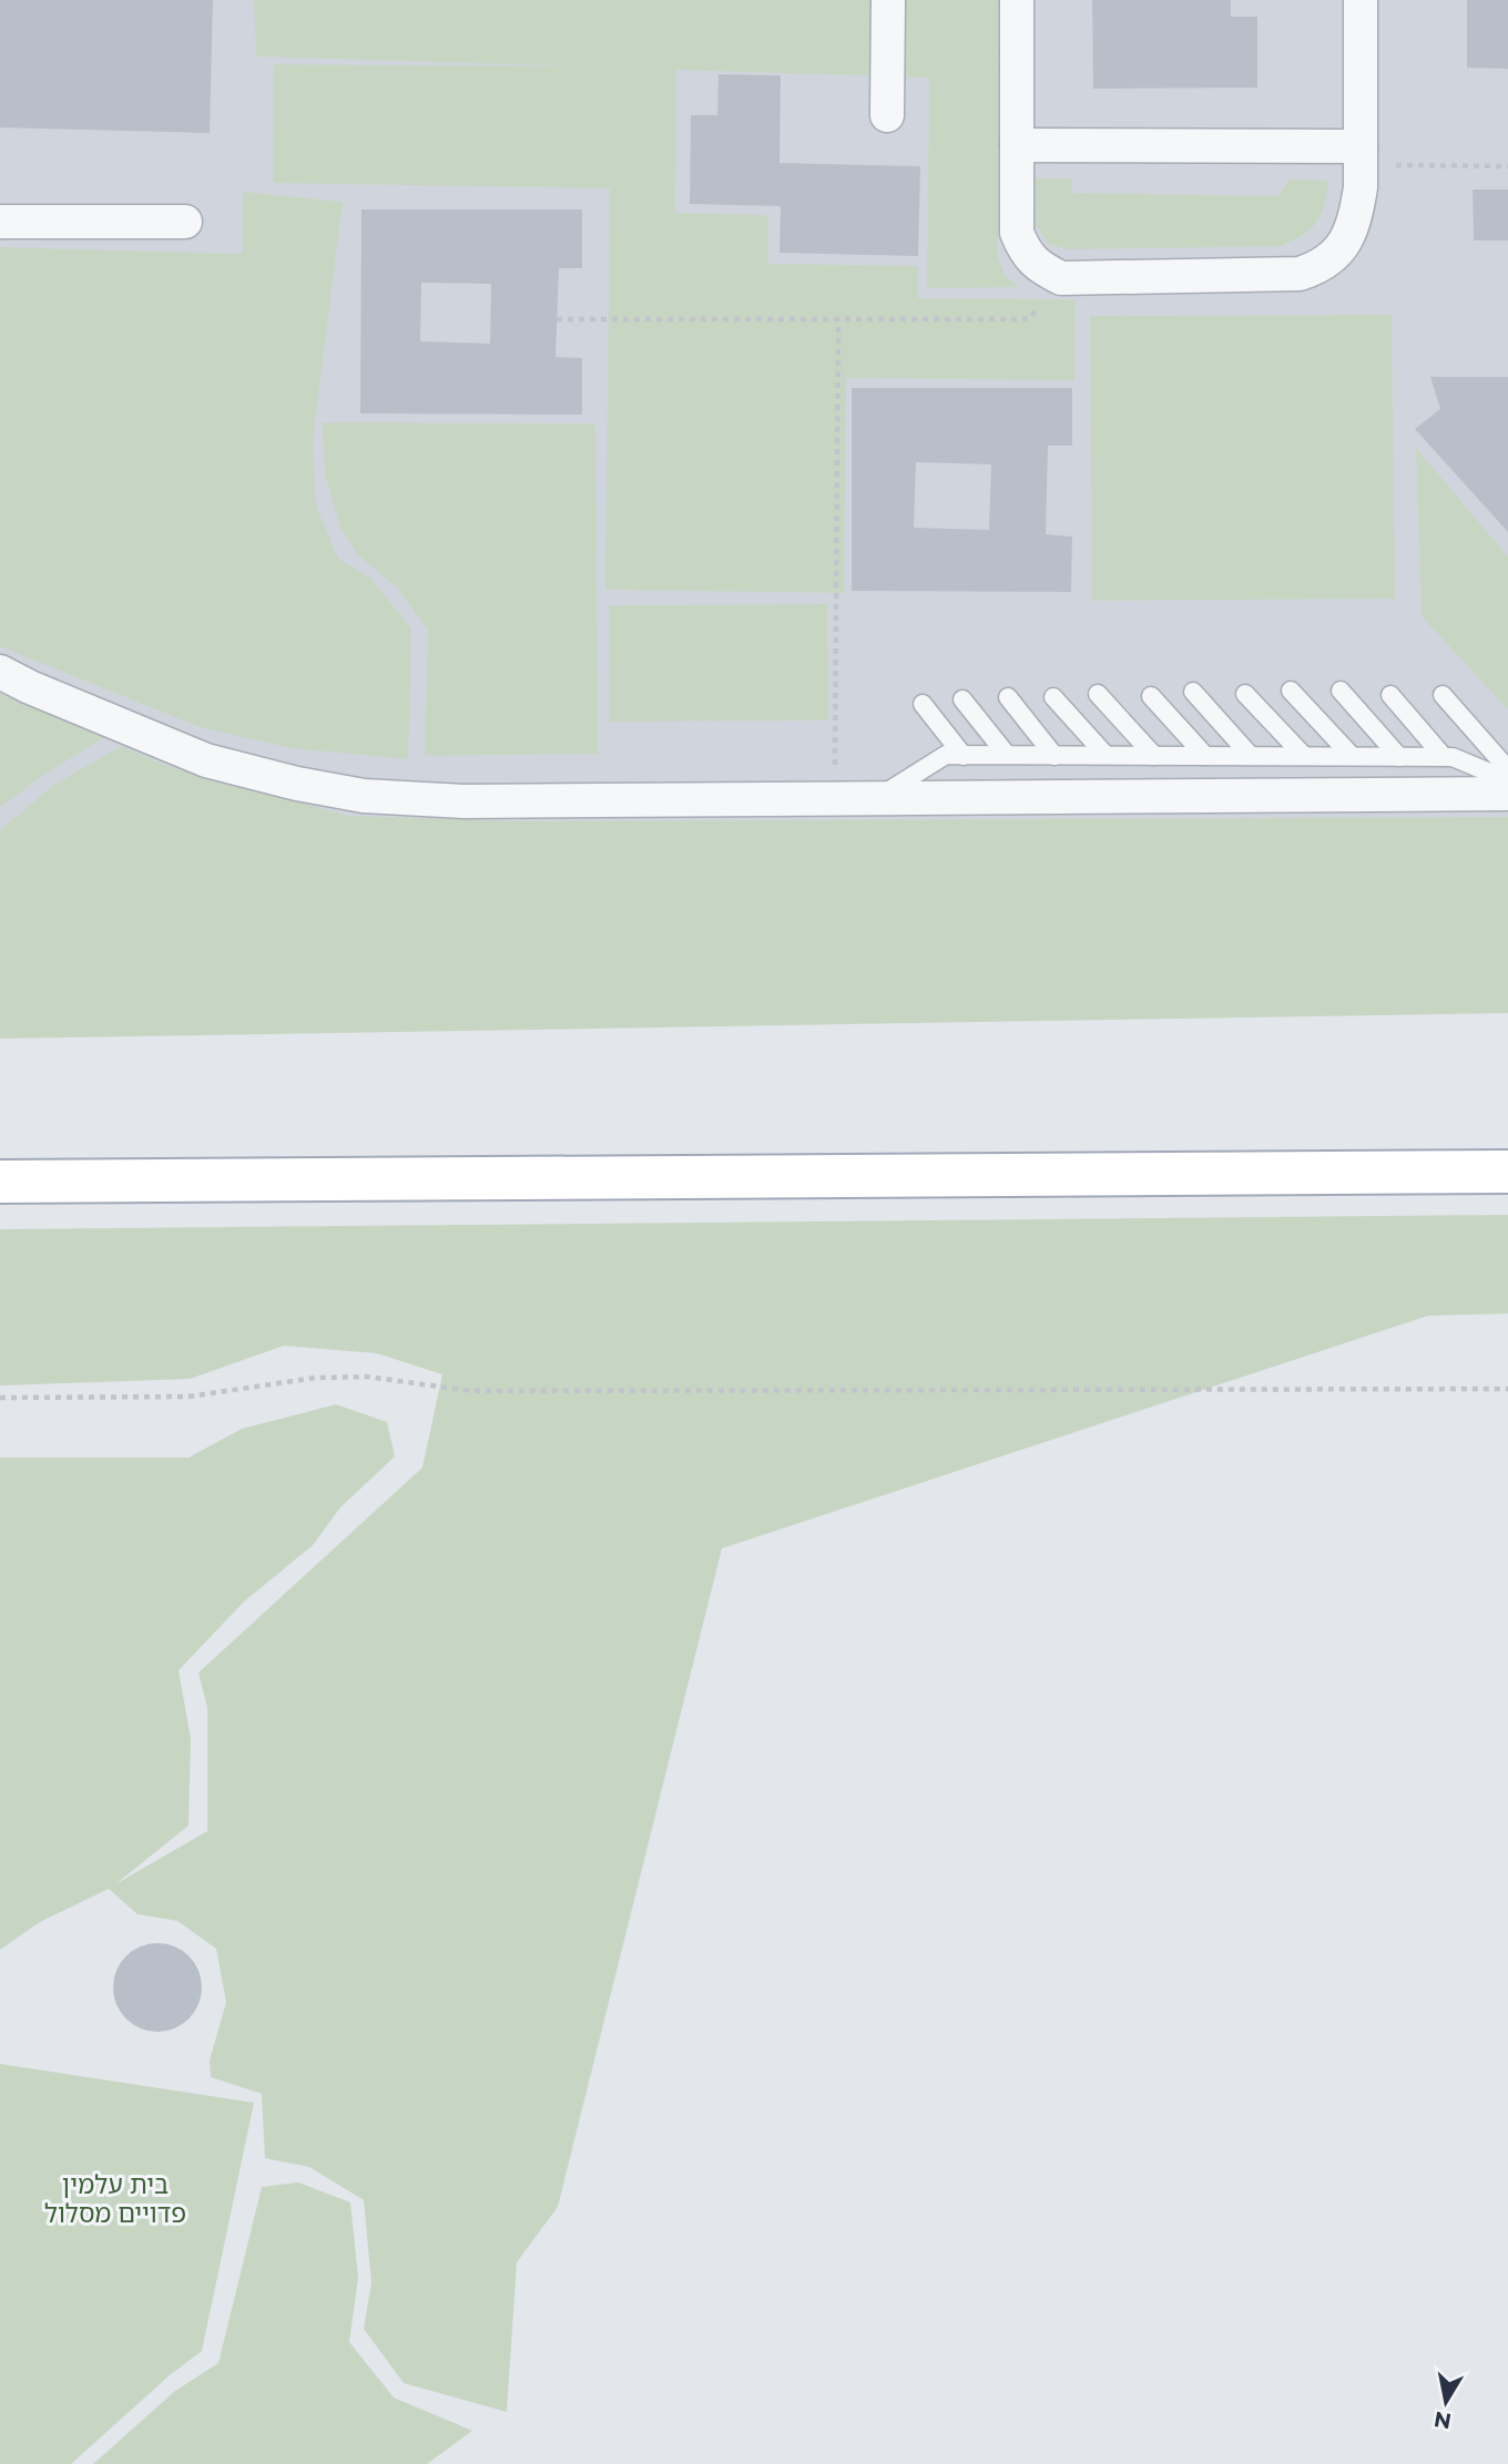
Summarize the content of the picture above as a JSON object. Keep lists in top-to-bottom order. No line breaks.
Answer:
{"parks":["בית עלמין פדויים מסלול"],"north":"bottom"}
